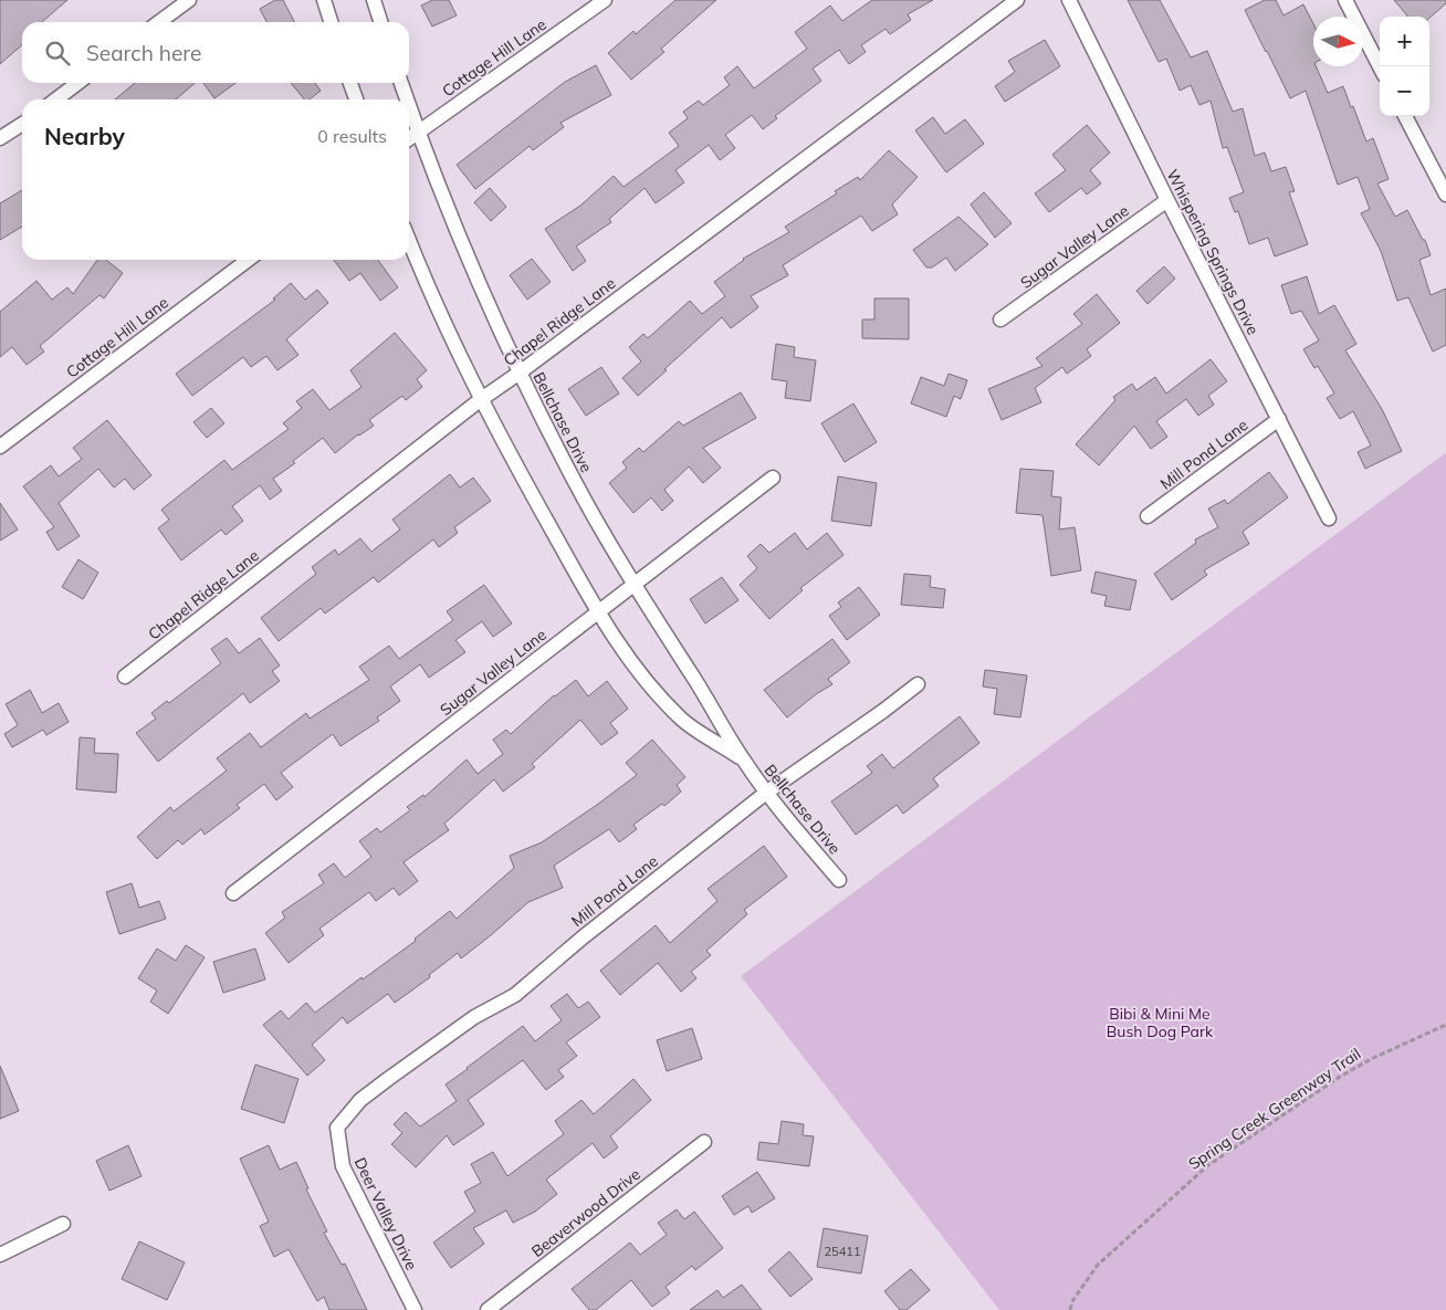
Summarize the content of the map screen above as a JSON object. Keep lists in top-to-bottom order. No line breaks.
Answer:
{"streets":{"street":["Cottage Hill Lane","Sugar Valley Lane","Whispering Springs Drive","Chapel Ridge Lane","Bellchase Drive","Mill Pond Lane","Beaverwood Drive","Deer Valley Drive"],"path":["Spring Creek Greenway Trail"]},"crossings":[["Cottage Hill Lane","Bellchase Drive"],["Sugar Valley Lane","Whispering Springs Drive"],["Sugar Valley Lane","Bellchase Drive"],["Whispering Springs Drive","Mill Pond Lane"],["Chapel Ridge Lane","Bellchase Drive"],["Bellchase Drive","Mill Pond Lane"],["Mill Pond Lane","Deer Valley Drive"]],"parks":["Bibi & Mini Me Bush Dog Park"],"house_numbers":["25411"],"north":"right","page":{"map_buttons":["+","−"],"search":"Search here","heading":["Nearby","0 results"]}}
